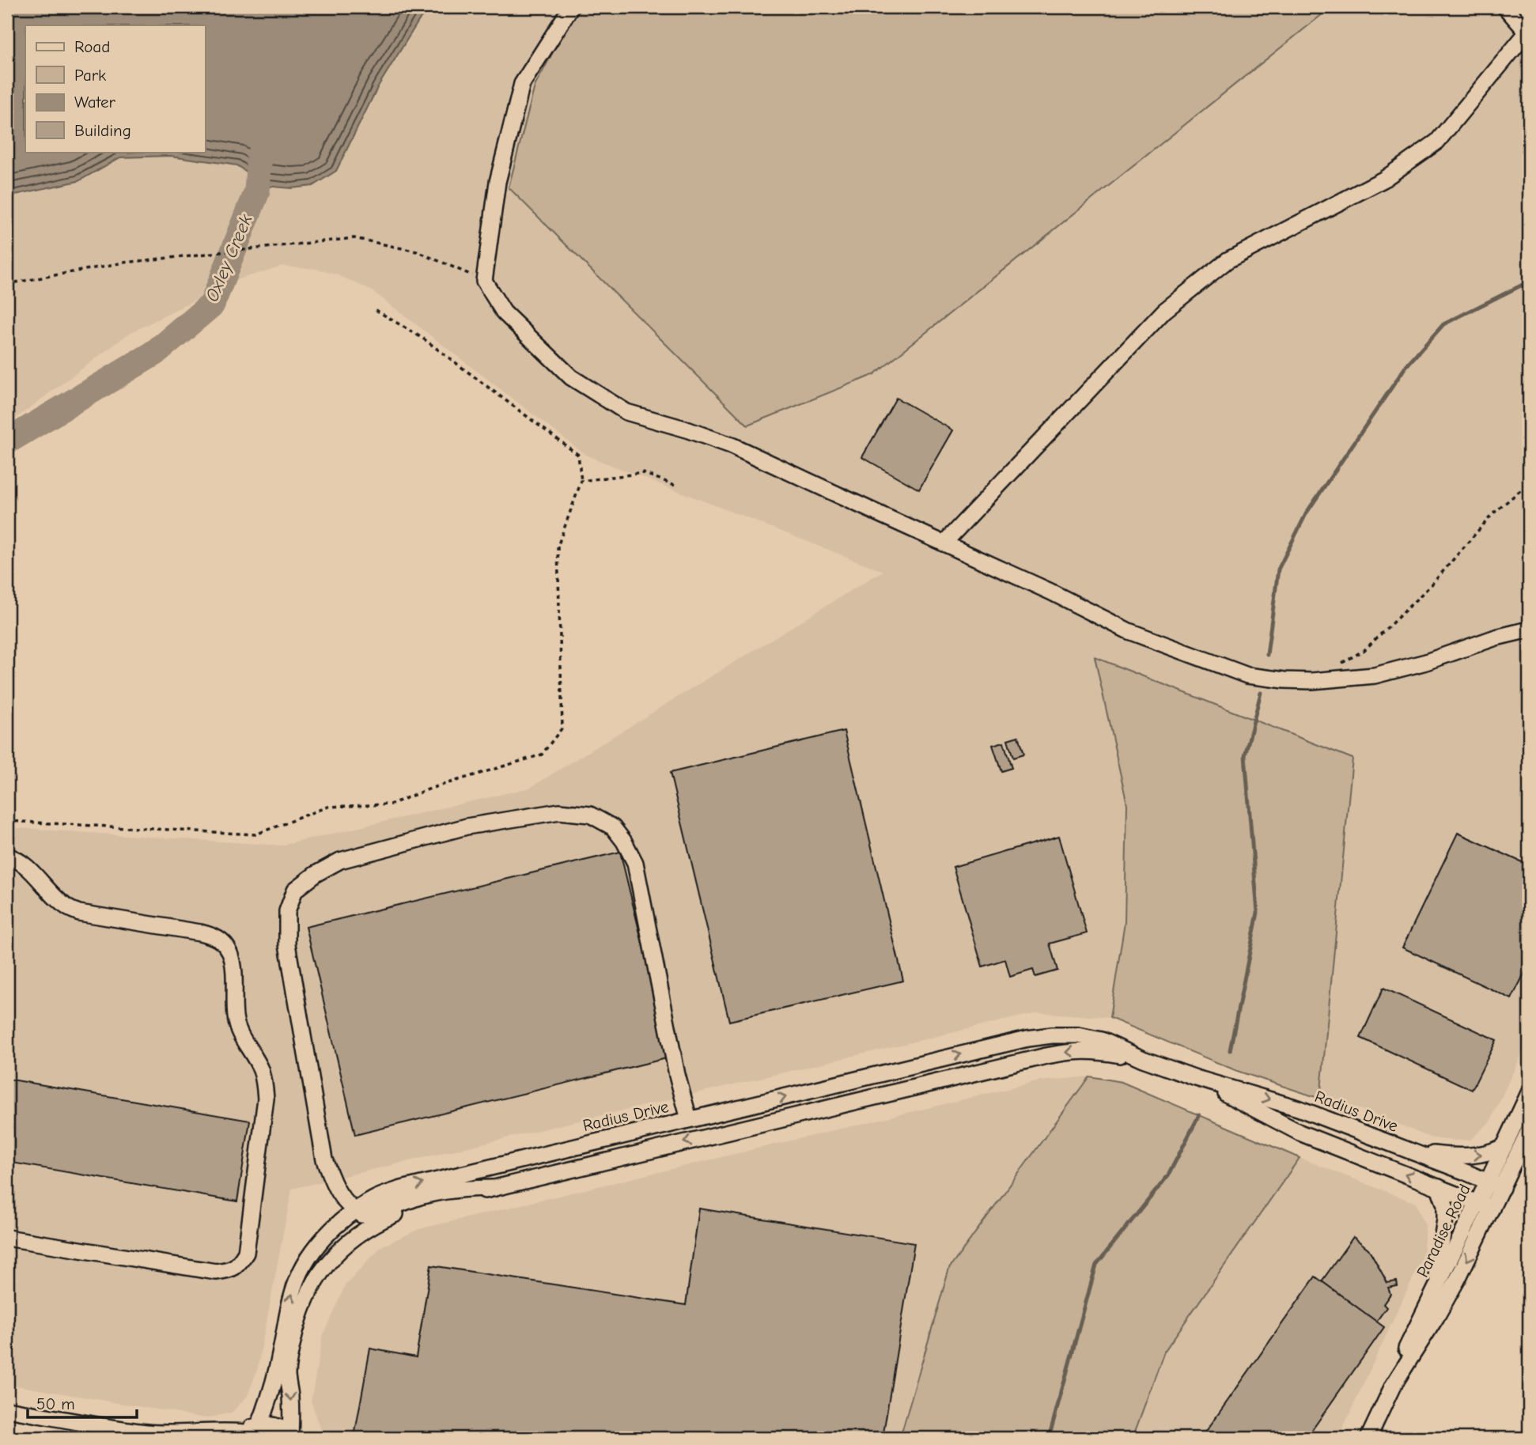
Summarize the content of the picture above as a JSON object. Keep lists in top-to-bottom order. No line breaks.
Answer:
{"streets":{"street":["Radius Drive","Paradise Road"]},"crossings":[["Radius Drive","Paradise Road"]],"water":["Oxley Creek"],"legend":["Road","Park","Water","Building"],"scale_bar":"50 m"}
